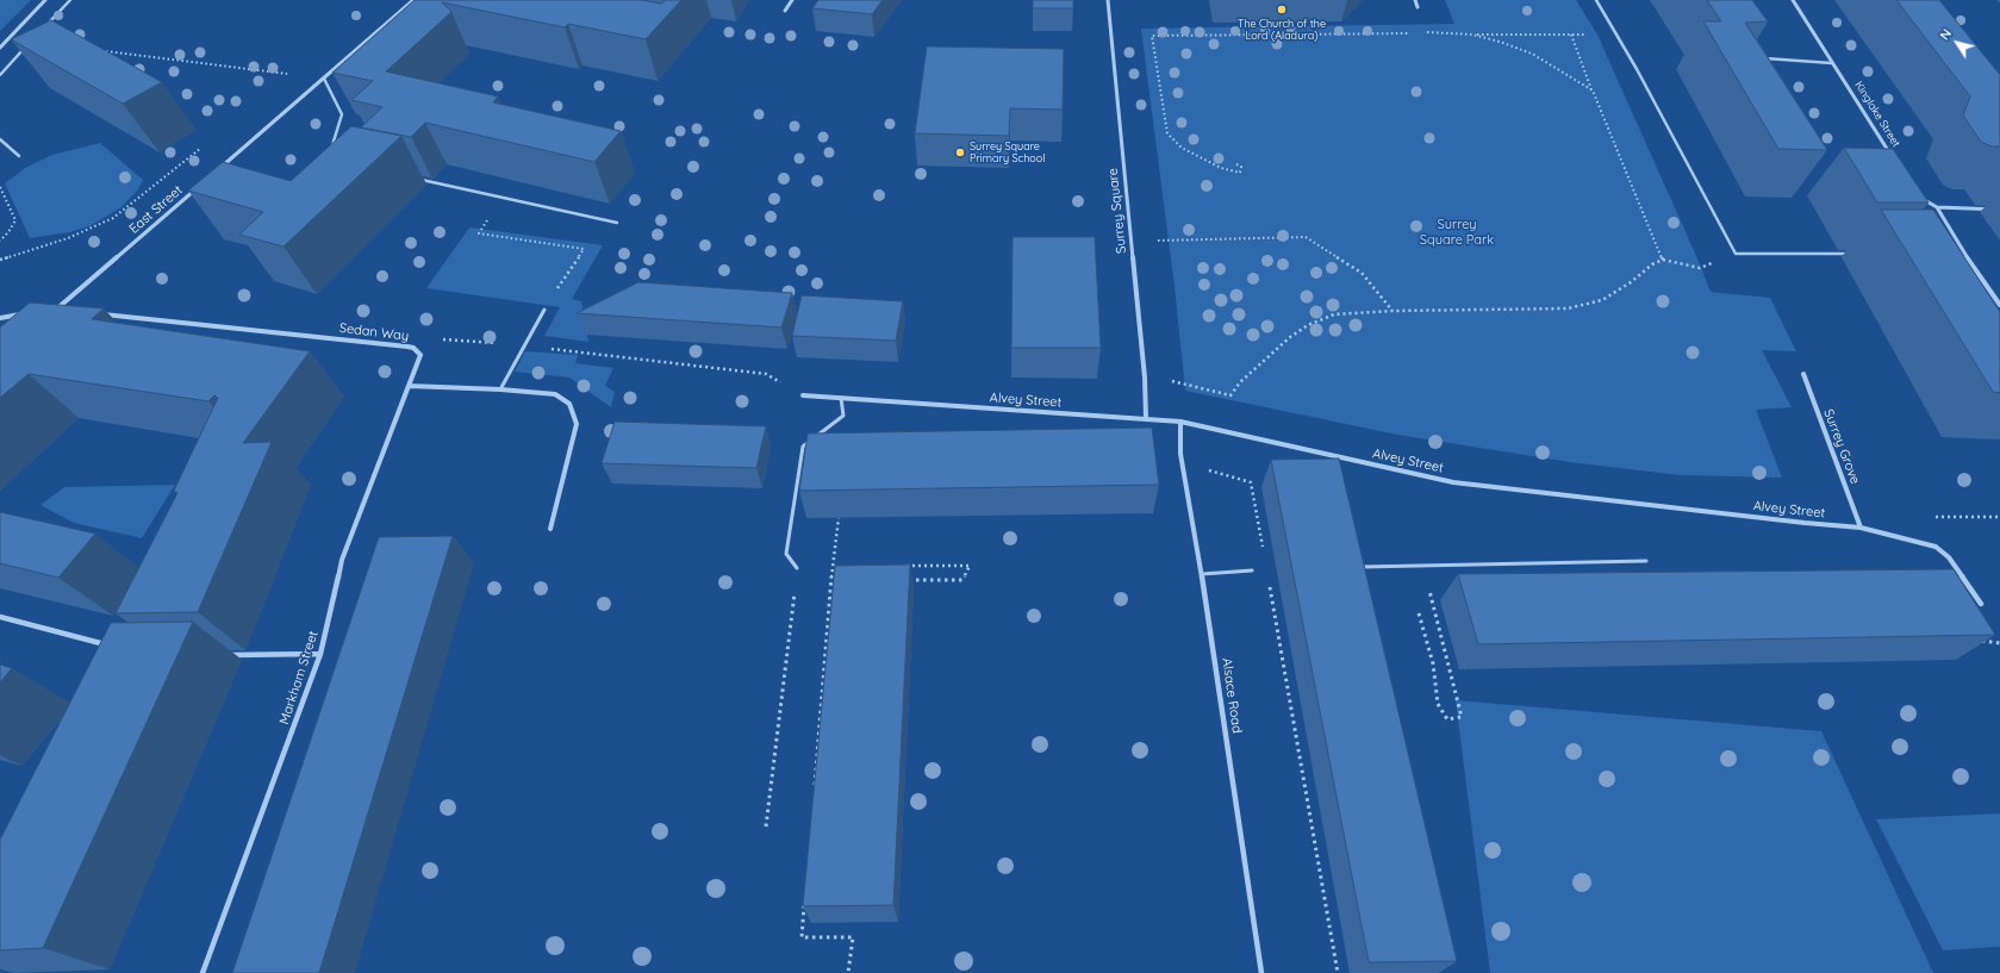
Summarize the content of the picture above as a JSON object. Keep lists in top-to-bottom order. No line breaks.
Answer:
{"streets":{"street":["Kinglake Street","East Street","Surrey Square","Sedan Way","Alvey Street","Surrey Grove","Markham Street","Alsace Road"]},"crossings":[["Surrey Square","Alvey Street"],["Sedan Way","Markham Street"],["Alvey Street","Surrey Grove"],["Alvey Street","Alsace Road"]],"parks":["Surrey Square Park"],"places":["The Church of the Lord (Aladura)","Surrey Square Primary School"],"north":"top left"}
